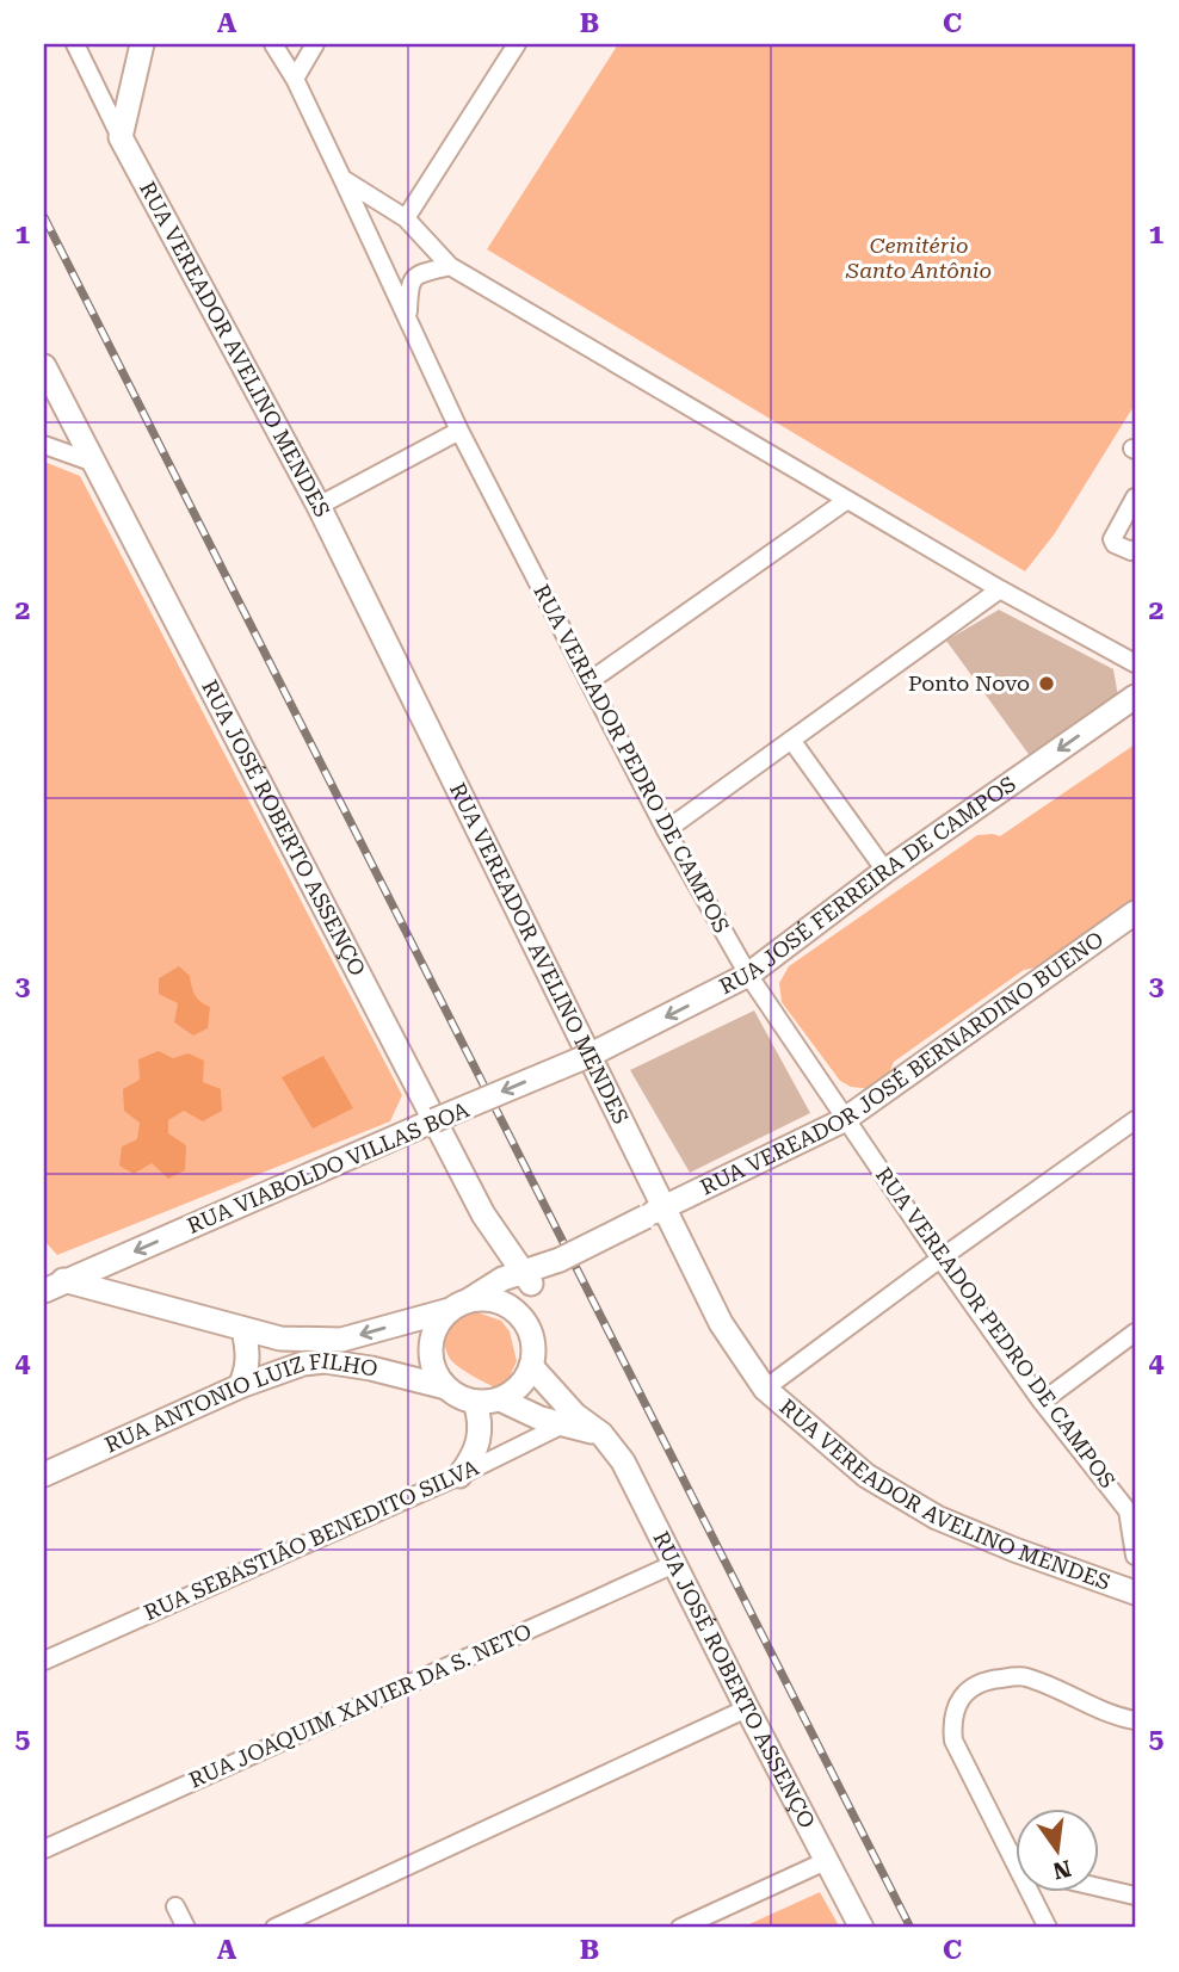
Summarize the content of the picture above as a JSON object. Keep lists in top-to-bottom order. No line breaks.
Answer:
{"streets":{"main road":["RUA VEREADOR AVELINO MENDES","RUA JOSÉ ROBERTO ASSENÇO","RUA JOSÉ FERREIRA DE CAMPOS","RUA VEREADOR JOSÉ BERNARDINO BUENO","RUA VIABOLDO VILLAS BOA","RUA ANTONIO LUIZ FILHO"],"street":["RUA VEREADOR PEDRO DE CAMPOS","RUA SEBASTIÃO BENEDITO SILVA","RUA JOAQUIM XAVIER DA S. NETO"]},"crossings":[["RUA VEREADOR AVELINO MENDES","RUA JOSÉ FERREIRA DE CAMPOS"],["RUA VEREADOR AVELINO MENDES","RUA VEREADOR JOSÉ BERNARDINO BUENO"],["RUA VEREADOR AVELINO MENDES","RUA VIABOLDO VILLAS BOA"],["RUA VEREADOR PEDRO DE CAMPOS","RUA JOSÉ FERREIRA DE CAMPOS"],["RUA VEREADOR PEDRO DE CAMPOS","RUA VEREADOR JOSÉ BERNARDINO BUENO"],["RUA JOSÉ ROBERTO ASSENÇO","RUA VEREADOR JOSÉ BERNARDINO BUENO"],["RUA JOSÉ ROBERTO ASSENÇO","RUA VIABOLDO VILLAS BOA"],["RUA JOSÉ ROBERTO ASSENÇO","RUA ANTONIO LUIZ FILHO"],["RUA JOSÉ ROBERTO ASSENÇO","RUA SEBASTIÃO BENEDITO SILVA"],["RUA JOSÉ ROBERTO ASSENÇO","RUA JOAQUIM XAVIER DA S. NETO"],["RUA JOSÉ FERREIRA DE CAMPOS","RUA VIABOLDO VILLAS BOA"],["RUA VEREADOR JOSÉ BERNARDINO BUENO","RUA ANTONIO LUIZ FILHO"]],"one_way":["RUA JOSÉ FERREIRA DE CAMPOS"],"parks":["Cemitério Santo Antônio"],"places":["Ponto Novo"],"north":"bottom","grid":{"columns":["A","B","C"],"rows":["1","2","3","4","5"]}}
